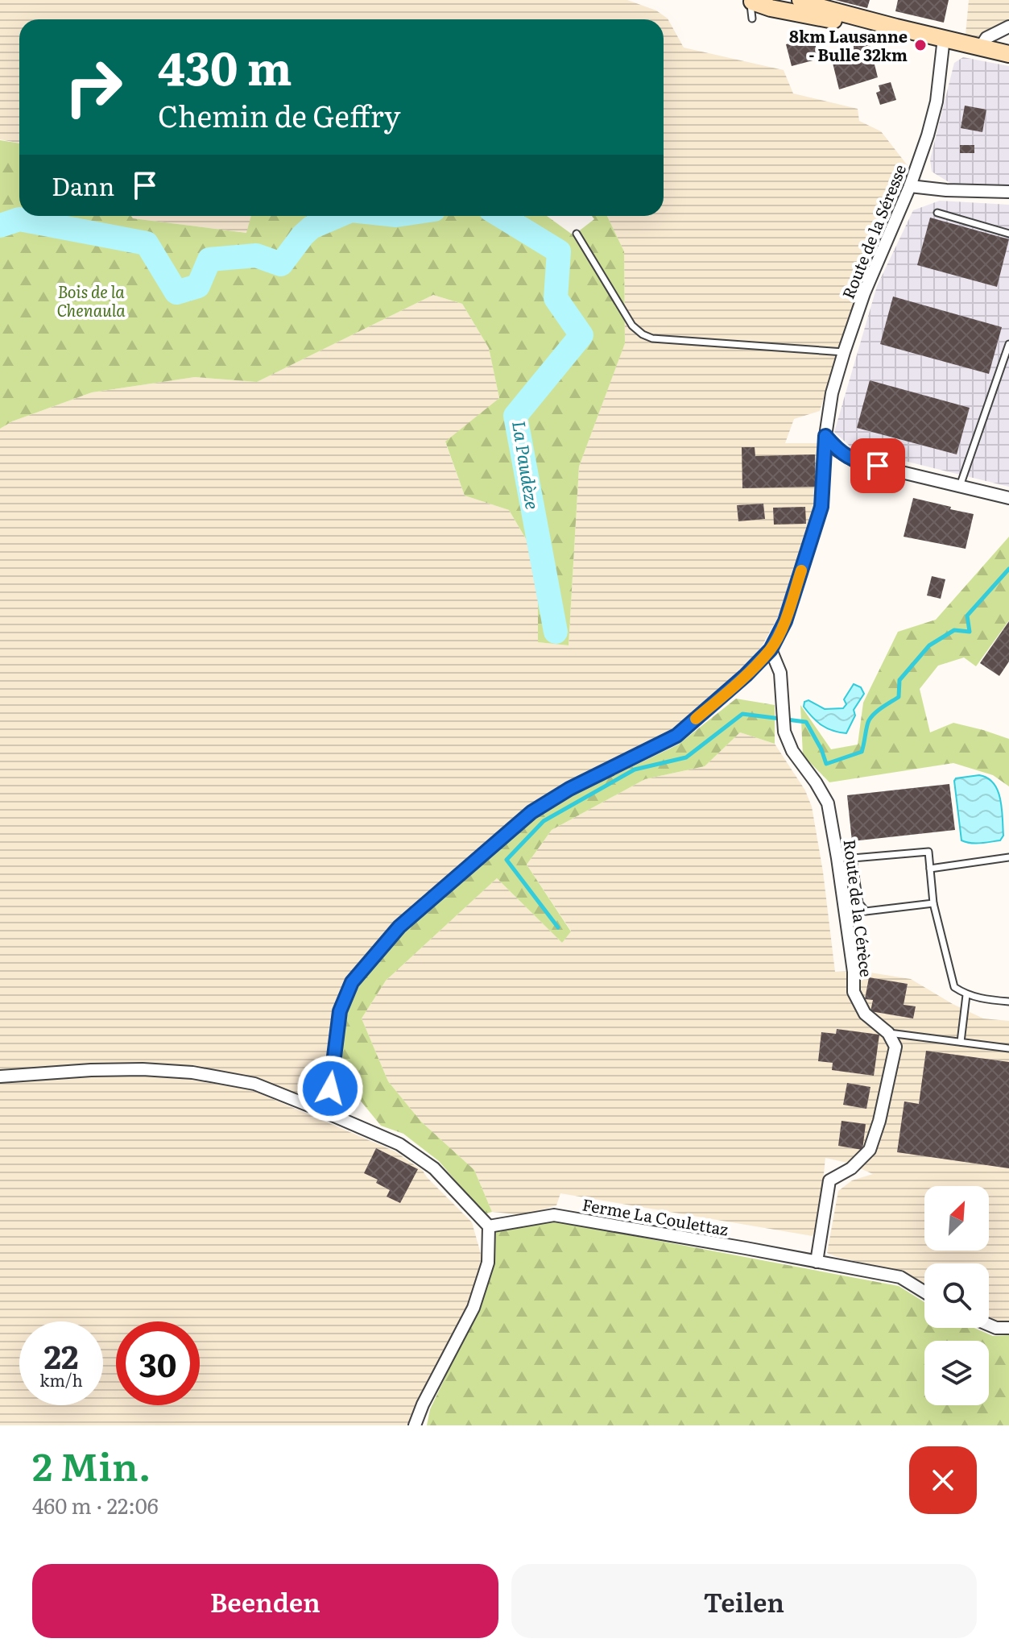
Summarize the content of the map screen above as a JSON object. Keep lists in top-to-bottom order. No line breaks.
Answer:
{"streets":{"street":["Route de la Séresse","Route de la Cérèce","Ferme La Coulettaz"]},"water":["La Paudèze"],"parks":["Bois de la Chenaula"],"places":["8km Lausanne - Bulle 32km"],"north":"top right","page":{"turn":["430 m","Chemin de Geffry"],"then":"Dann","speed":"22 km/h","limit":"30","heading":["2 Min.","460 m · 22:06"],"buttons":["Beenden","Teilen"]}}
